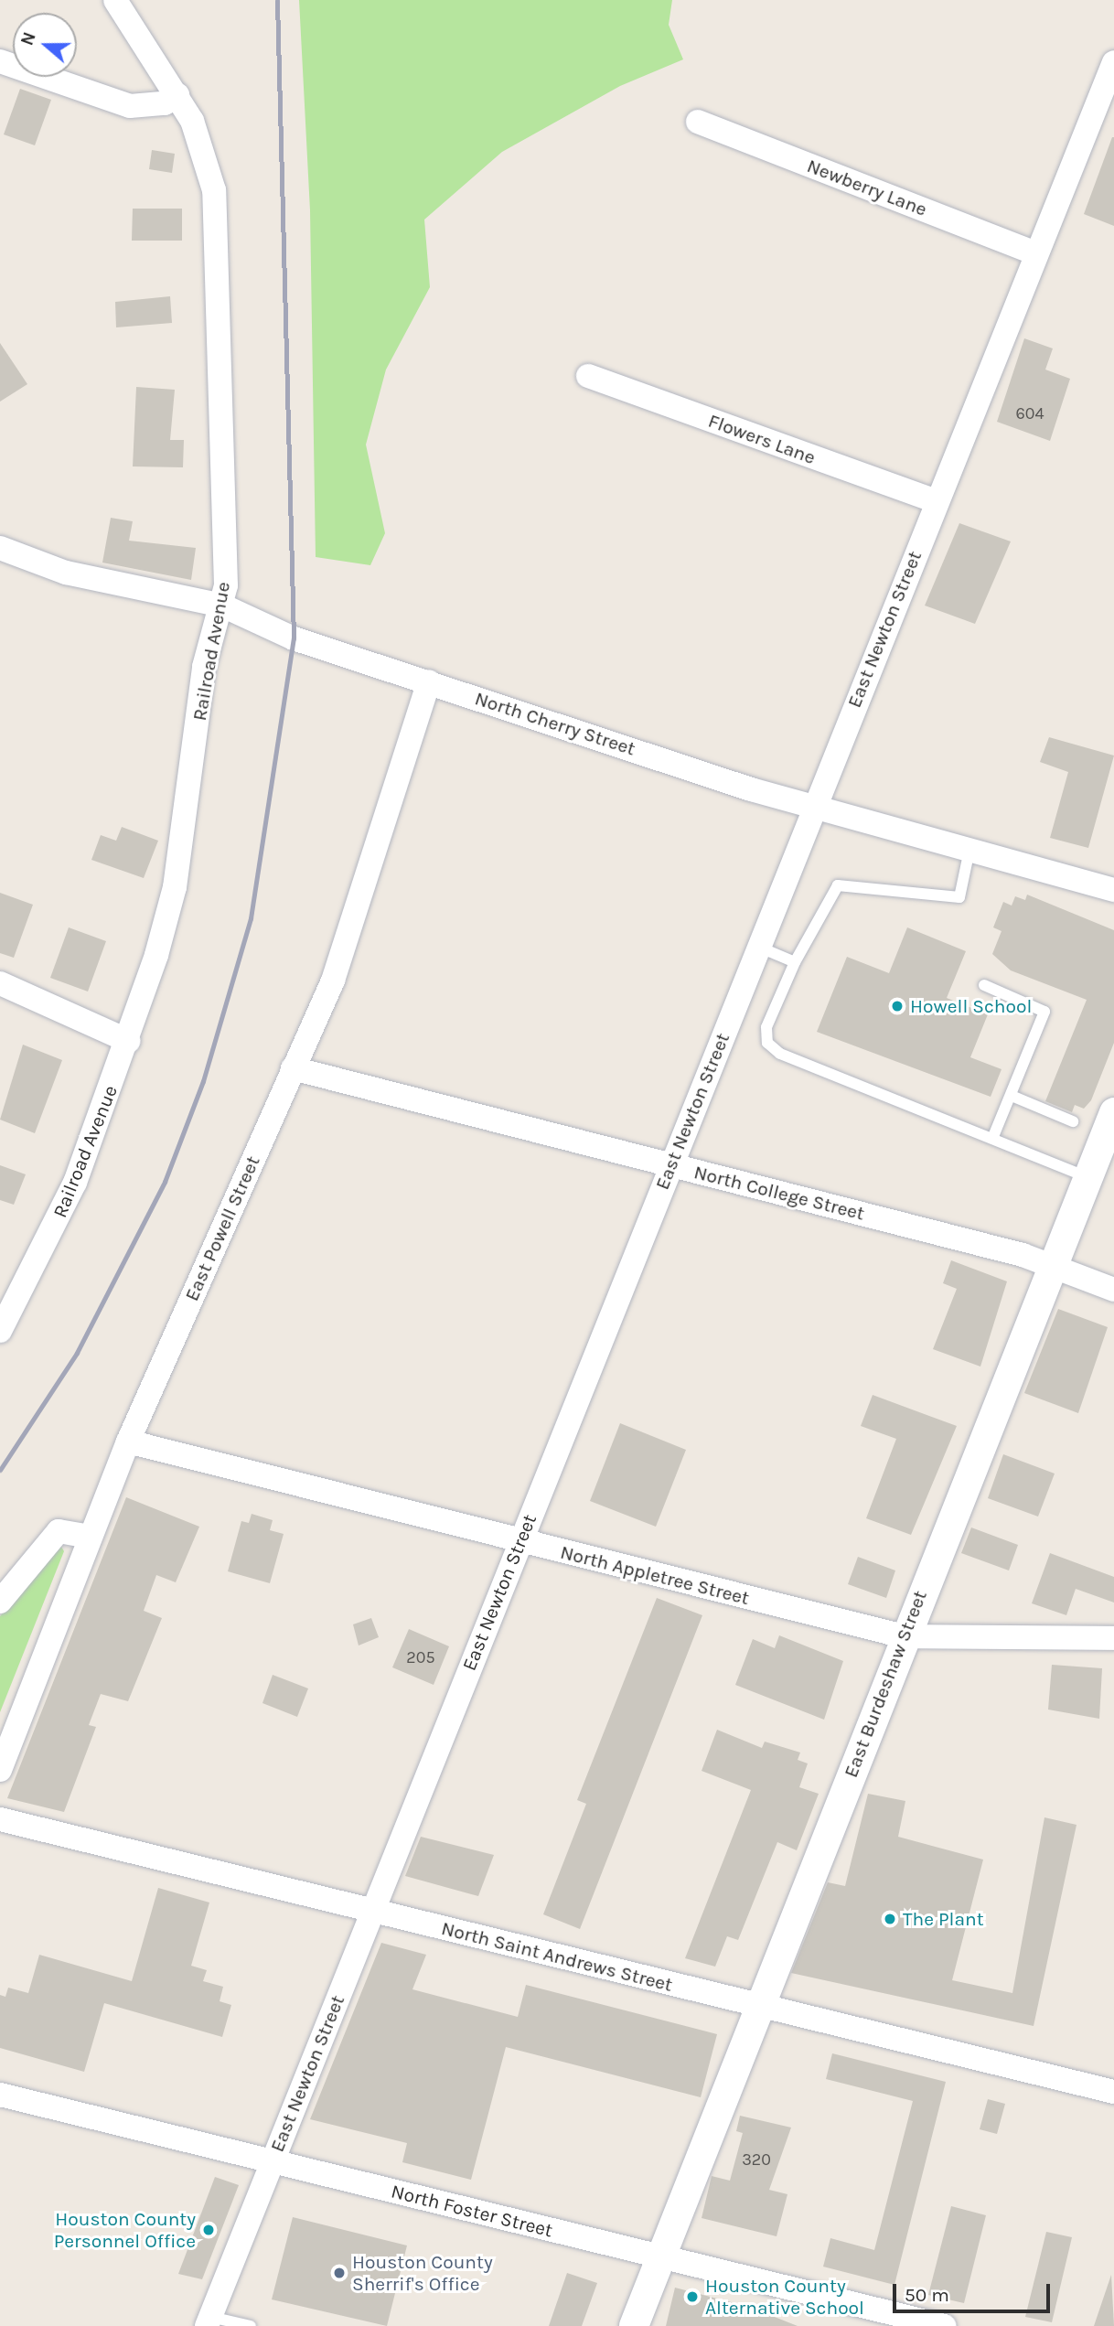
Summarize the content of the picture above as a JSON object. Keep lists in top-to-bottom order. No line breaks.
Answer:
{"streets":{"street":["Newberry Lane","Flowers Lane","East Newton Street","Railroad Avenue","North Cherry Street","North College Street","East Powell Street","North Appletree Street","East Burdeshaw Street","North Saint Andrews Street","North Foster Street"]},"crossings":[["Newberry Lane","East Newton Street"],["Flowers Lane","East Newton Street"],["East Newton Street","North Cherry Street"],["East Newton Street","North College Street"],["East Newton Street","North Appletree Street"],["East Newton Street","North Saint Andrews Street"],["East Newton Street","North Foster Street"],["Railroad Avenue","North Cherry Street"],["North Cherry Street","East Powell Street"],["North College Street","East Powell Street"],["North College Street","East Burdeshaw Street"],["East Powell Street","North Appletree Street"],["North Appletree Street","East Burdeshaw Street"],["East Burdeshaw Street","North Saint Andrews Street"],["East Burdeshaw Street","North Foster Street"]],"places":["Howell School","The Plant","Houston County Personnel Office","Houston County Sherrif's Office","Houston County Alternative School"],"house_numbers":["604","205","320"],"scale_bar":"50 m","north":"left"}
